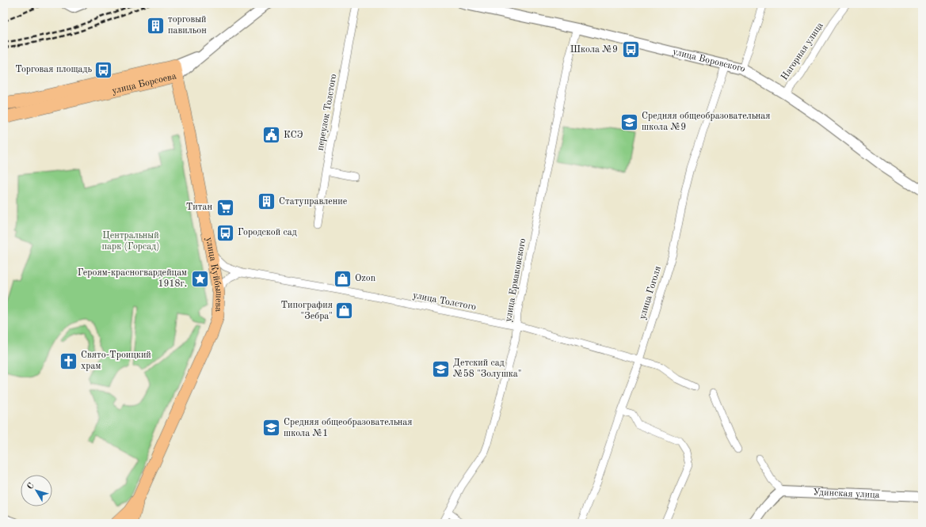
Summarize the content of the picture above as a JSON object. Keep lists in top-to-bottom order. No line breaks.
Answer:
{"streets":{"main road":["улица Борсоева","улица Куйбышева"],"street":["Нагорная улица","улица Воровского","переулок Толстого","улица Ермаковского","улица Гоголя","улица Толстого","Удинская улица"]},"crossings":[["Нагорная улица","улица Воровского"],["улица Воровского","улица Ермаковского"],["улица Воровского","улица Гоголя"],["улица Борсоева","улица Куйбышева"],["улица Куйбышева","улица Толстого"],["улица Ермаковского","улица Толстого"],["улица Гоголя","улица Толстого"]],"parks":["Центральный парк (Горсад)"],"places":{"building":["торговый павильон","Статуправление"],"bus stop":["Школа №9","Торговая площадь","Городской сад"],"school or university":["Средняя общеобразовательная школа №9","Детский сад №58 \"Золушка\"","Средняя общеобразовательная школа №1"],"public building":["КСЭ"],"supermarket":["Титан"],"place":["Героям-красногвардейцам 1918г."],"shop":["Ozon","Типография \"Зебра\""],"church":["Свято-Троицкий храм"]},"north":"top left"}
